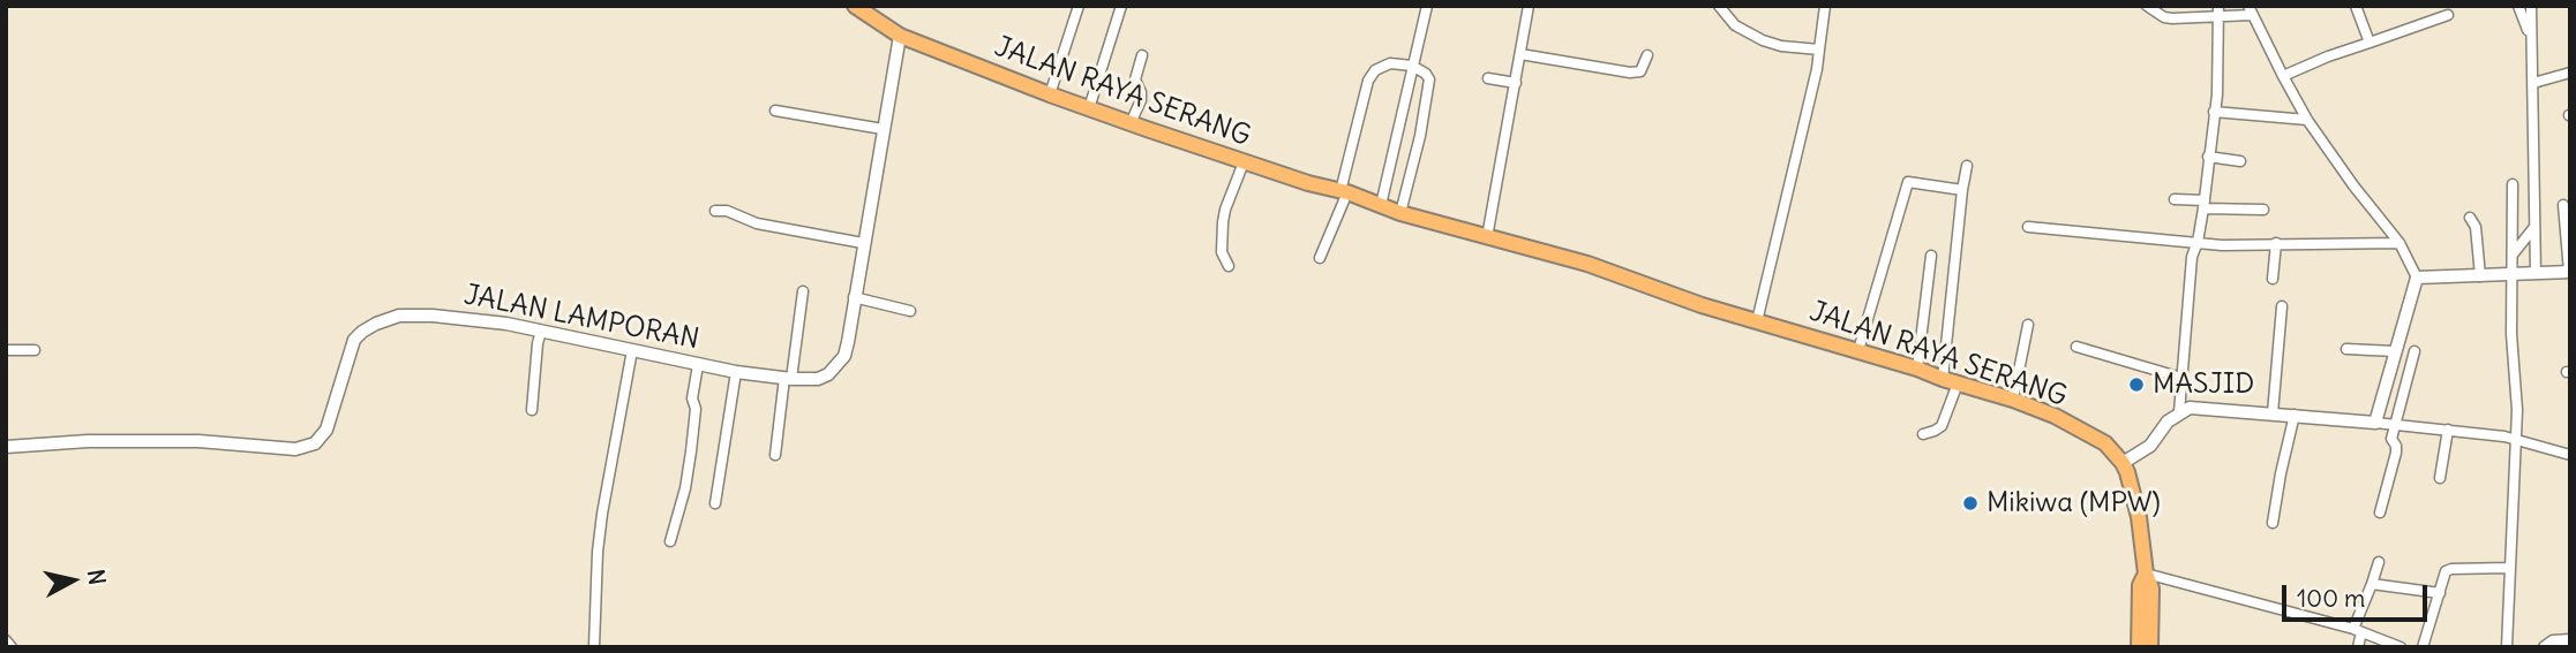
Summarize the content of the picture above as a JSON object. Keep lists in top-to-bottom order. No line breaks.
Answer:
{"streets":{"highway":["JALAN RAYA SERANG"],"street":["JALAN LAMPORAN"]},"crossings":[["JALAN RAYA SERANG","JALAN LAMPORAN"]],"places":["MASJID","Mikiwa (MPW)"],"scale_bar":"100 m","north":"right"}
